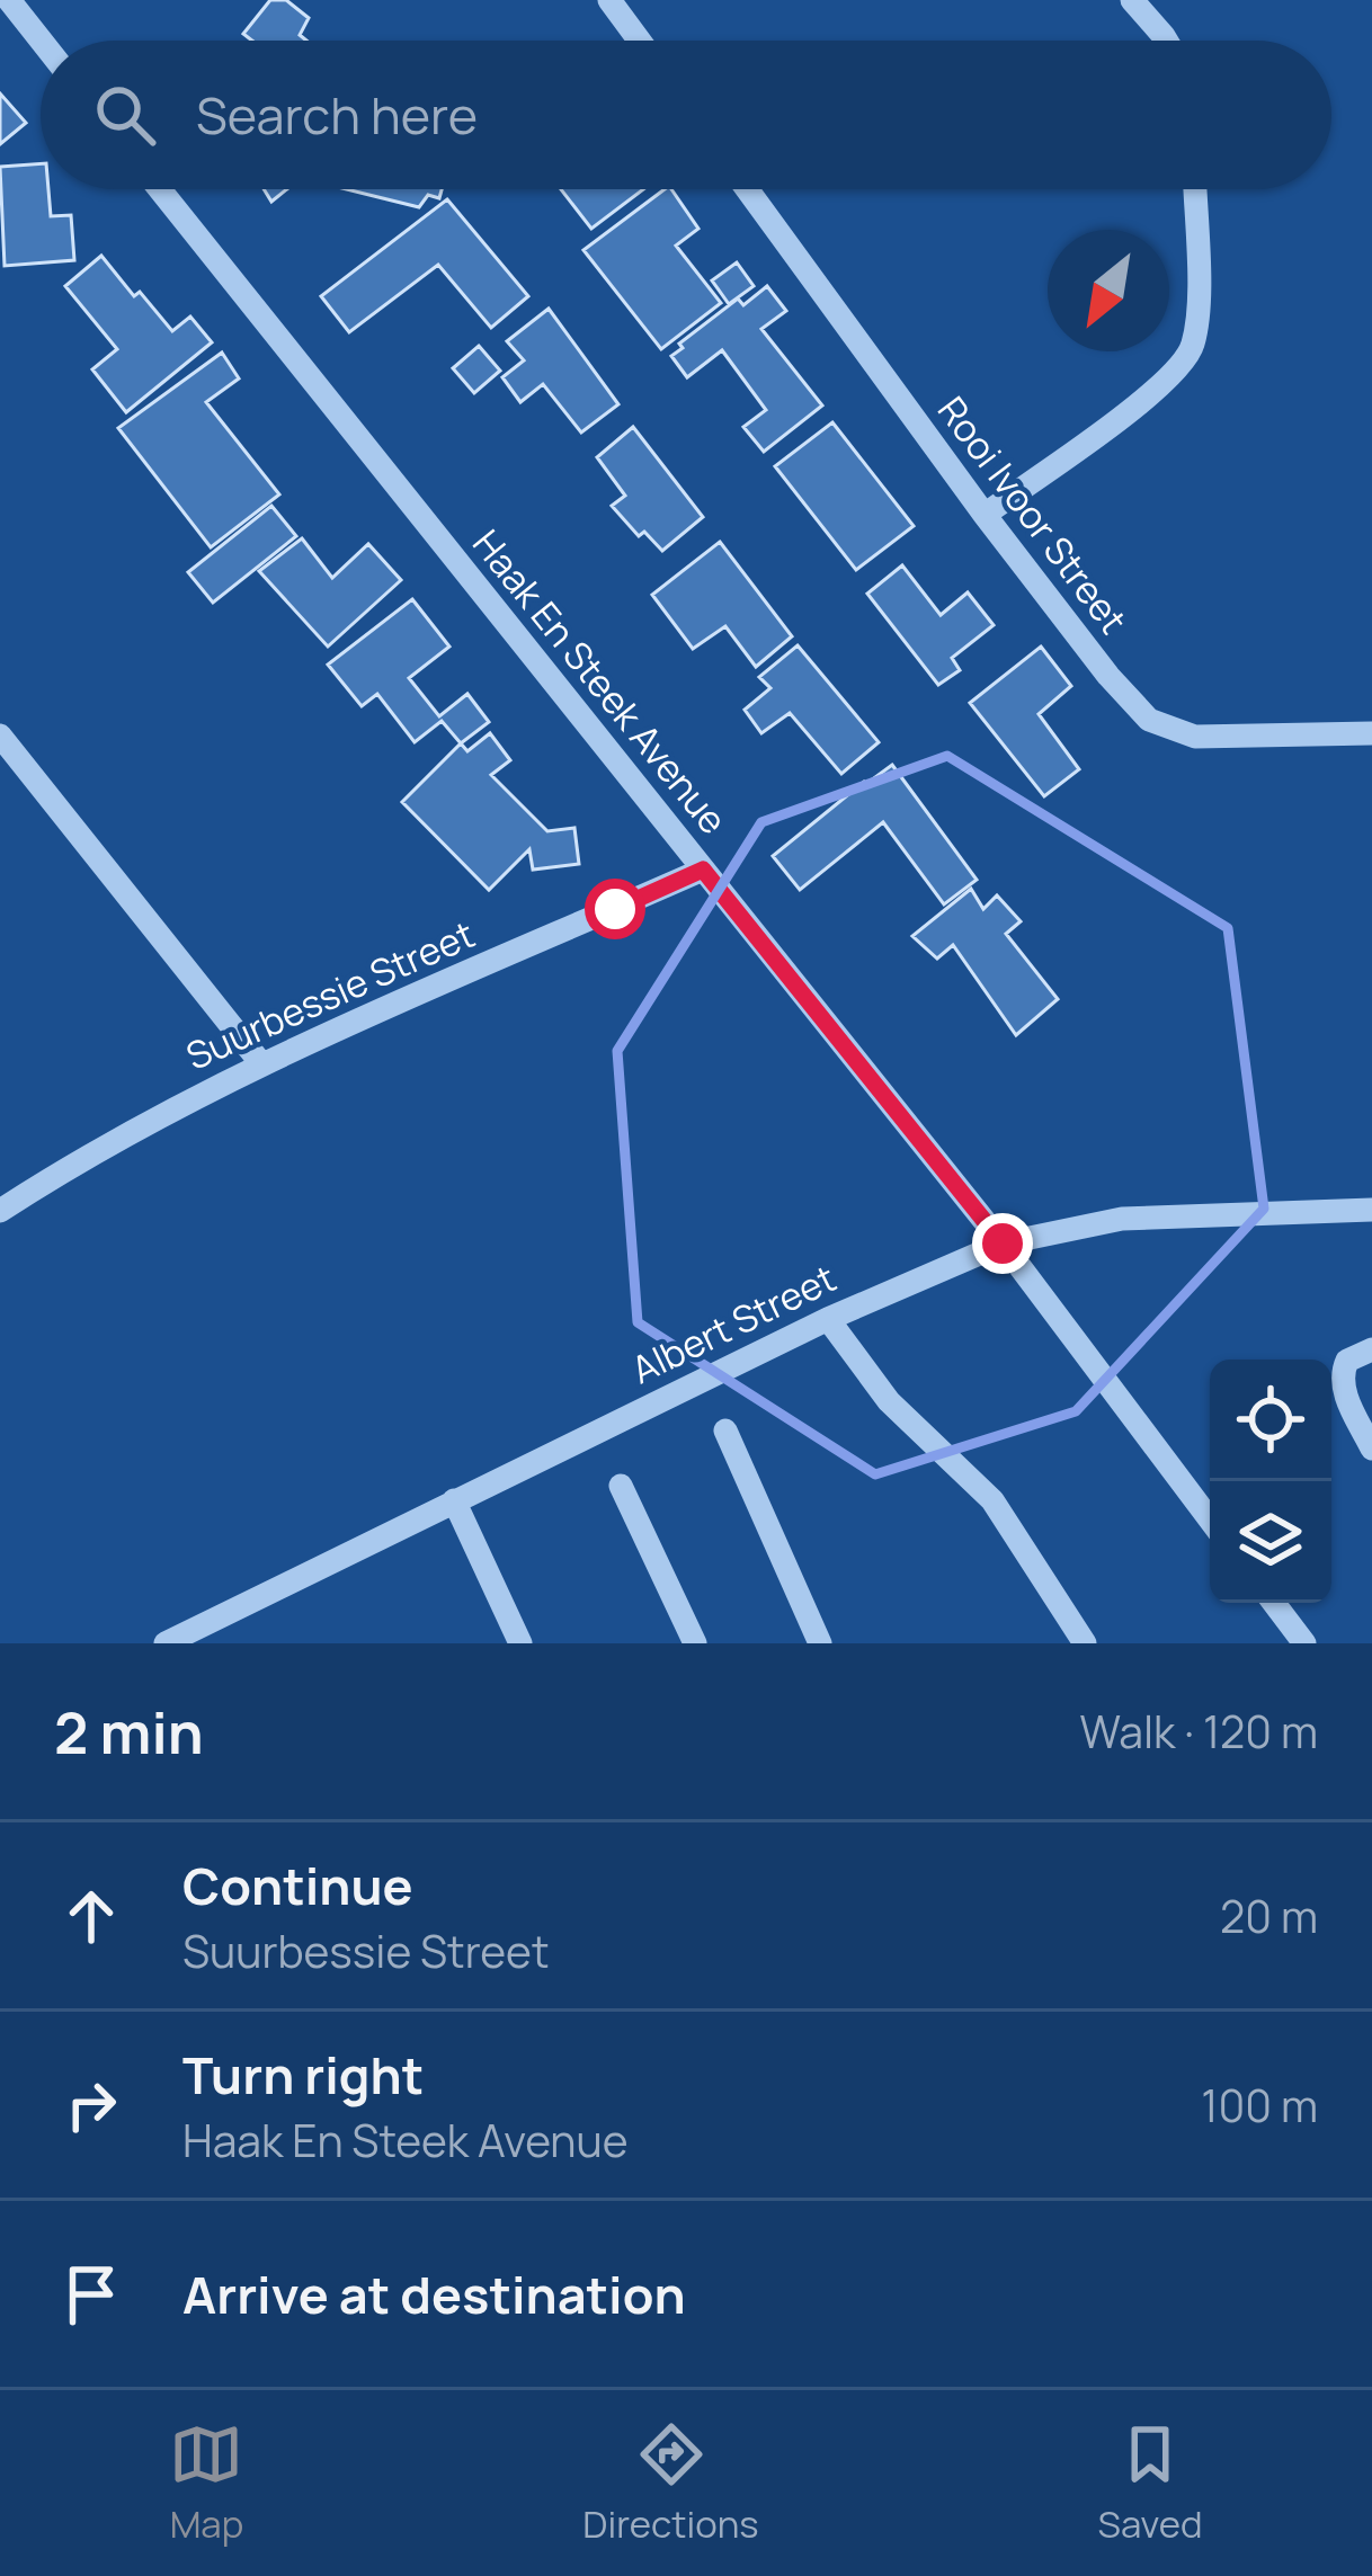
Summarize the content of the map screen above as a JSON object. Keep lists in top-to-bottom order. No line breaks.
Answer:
{"streets":{"street":["Rooi Ivoor Street","Haak En Steek Avenue","Suurbessie Street","Albert Street"]},"crossings":[["Haak En Steek Avenue","Suurbessie Street"],["Haak En Steek Avenue","Albert Street"]],"north":"bottom left","page":{"search":"Search here","heading":["2 min","Walk · 120 m"],"list":[["Continue","Suurbessie Street","20 m"],["Turn right","Haak En Steek Avenue","100 m"],"Arrive at destination"],"nav":["Map","Directions","Saved"]}}
